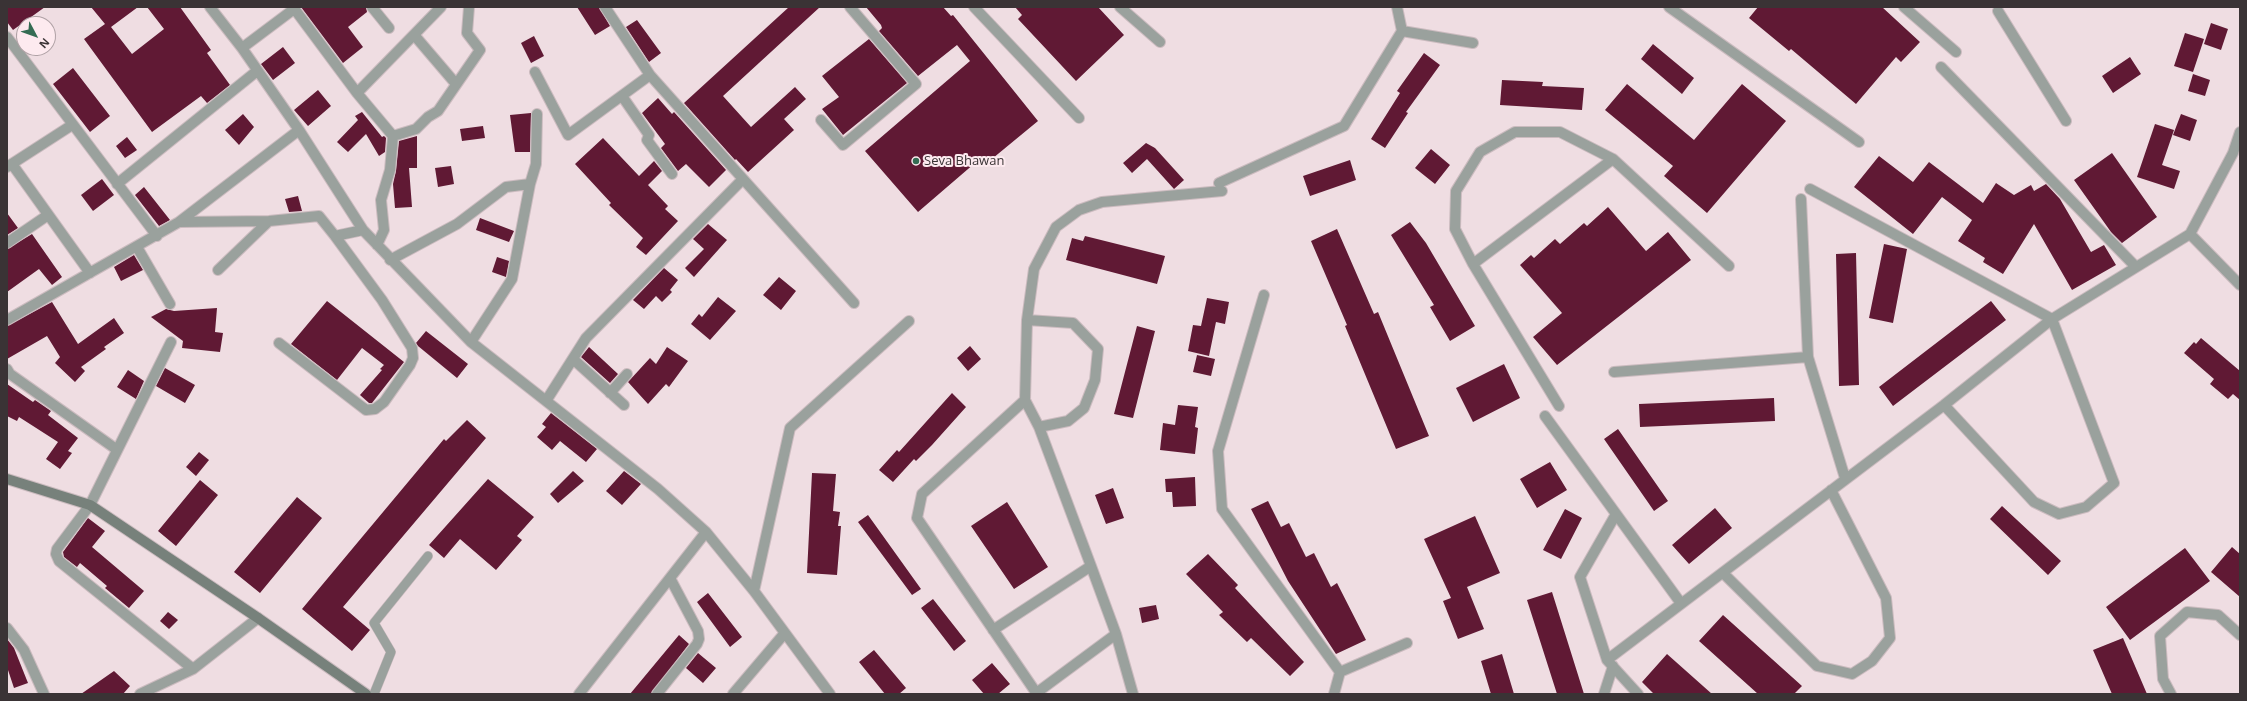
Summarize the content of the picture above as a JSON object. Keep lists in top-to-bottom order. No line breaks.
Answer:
{"places":["Seva Bhawan"],"north":"bottom right"}
